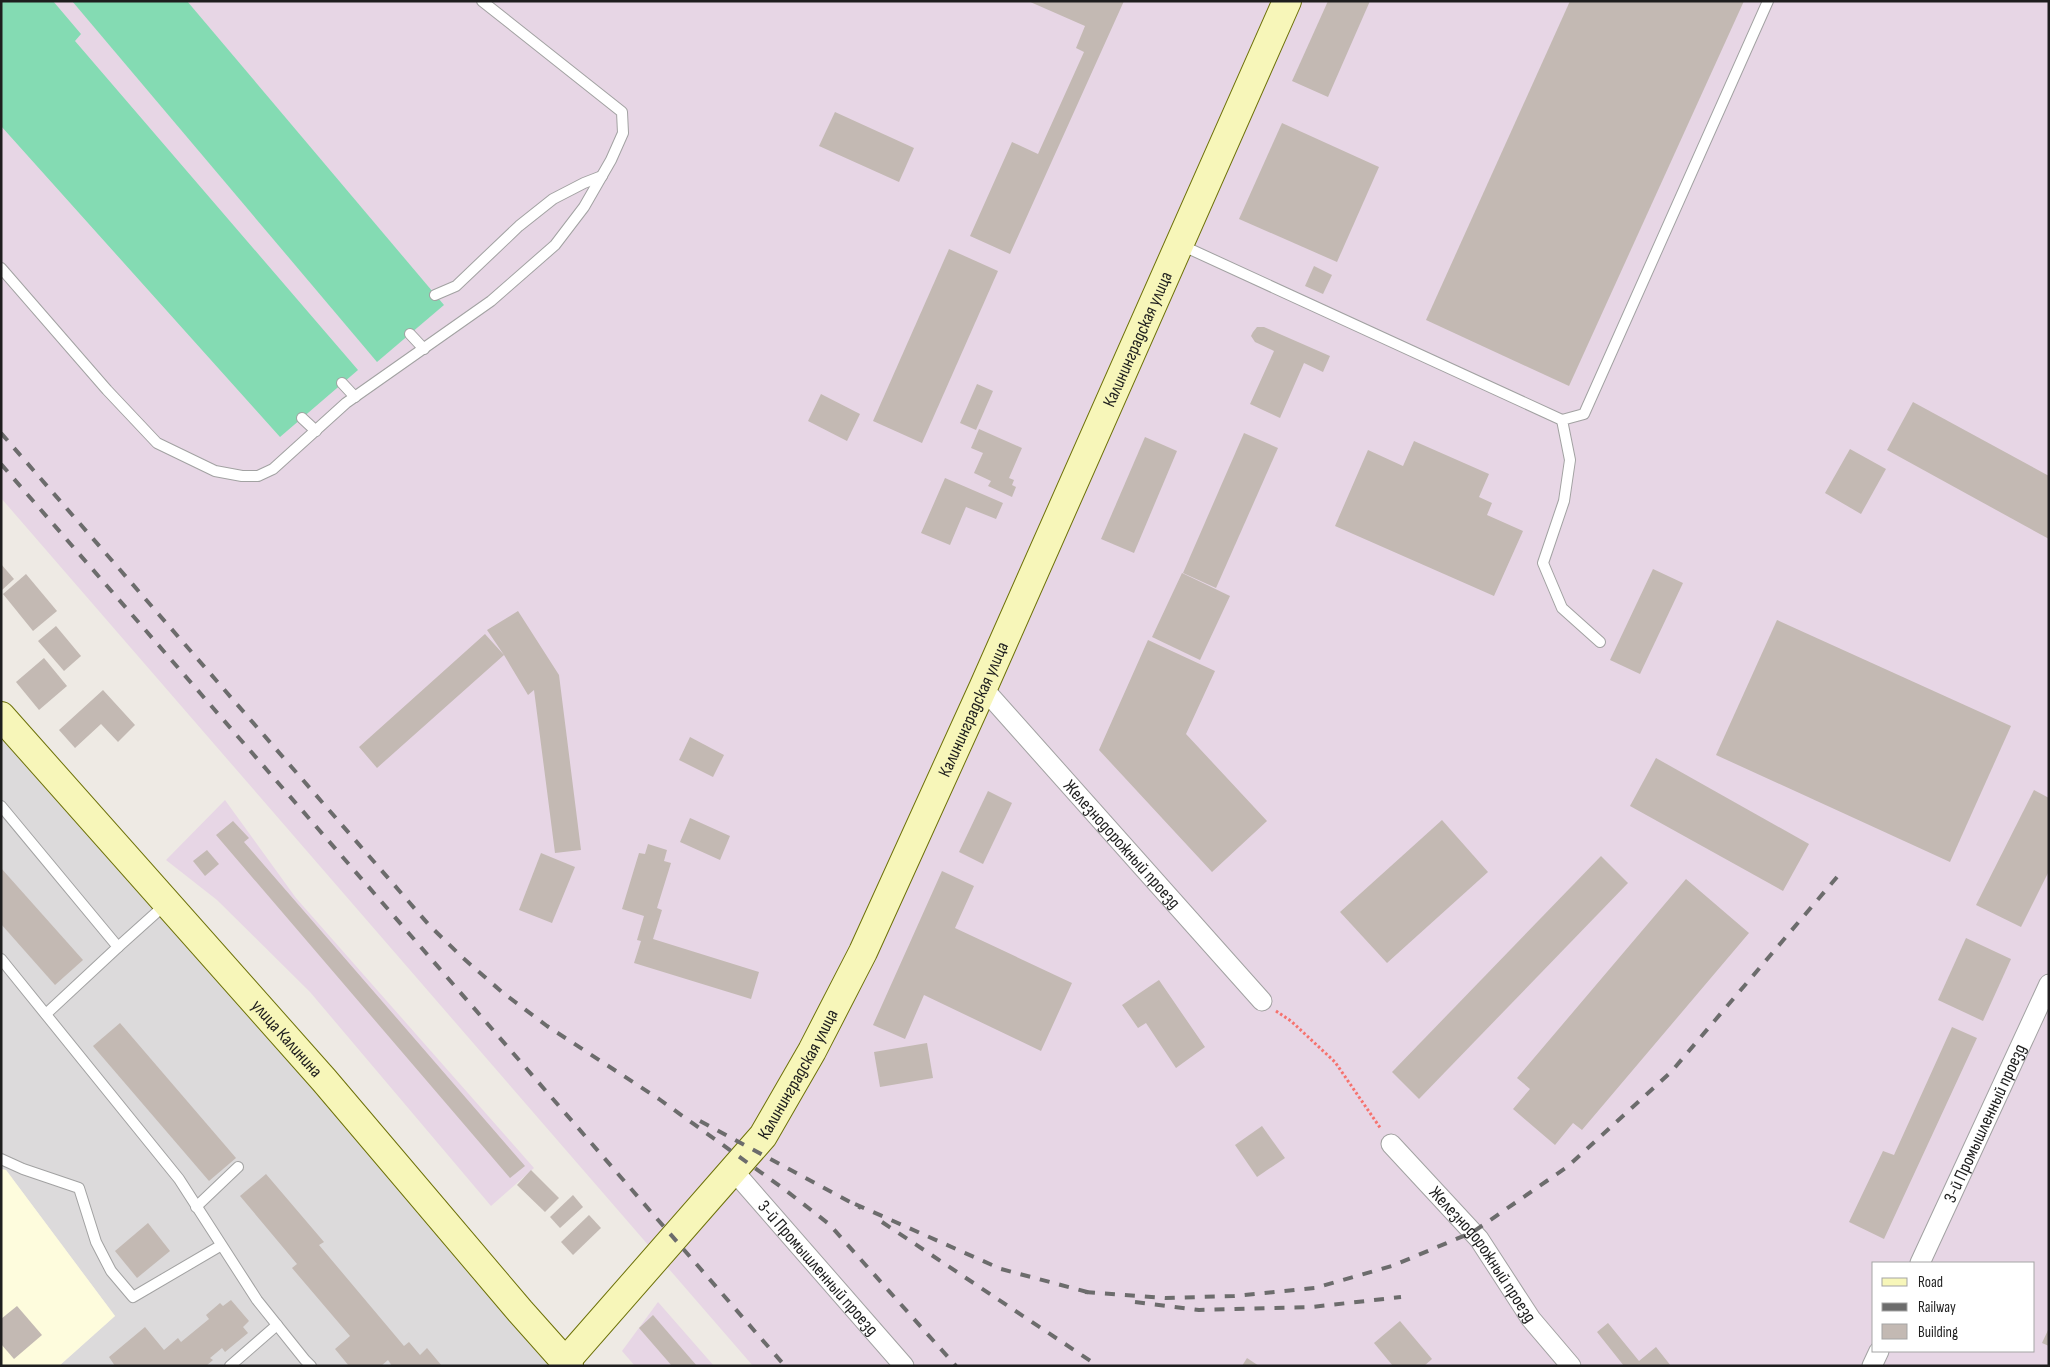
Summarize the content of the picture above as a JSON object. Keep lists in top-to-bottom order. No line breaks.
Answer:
{"streets":{"street":["Калининградская улица","Железнодорожный проезд","улица Калинина","3-й Промышленный проезд"]},"crossings":[["Калининградская улица","Железнодорожный проезд"],["Калининградская улица","улица Калинина"],["Калининградская улица","3-й Промышленный проезд"]],"legend":["Road","Railway","Building"]}
